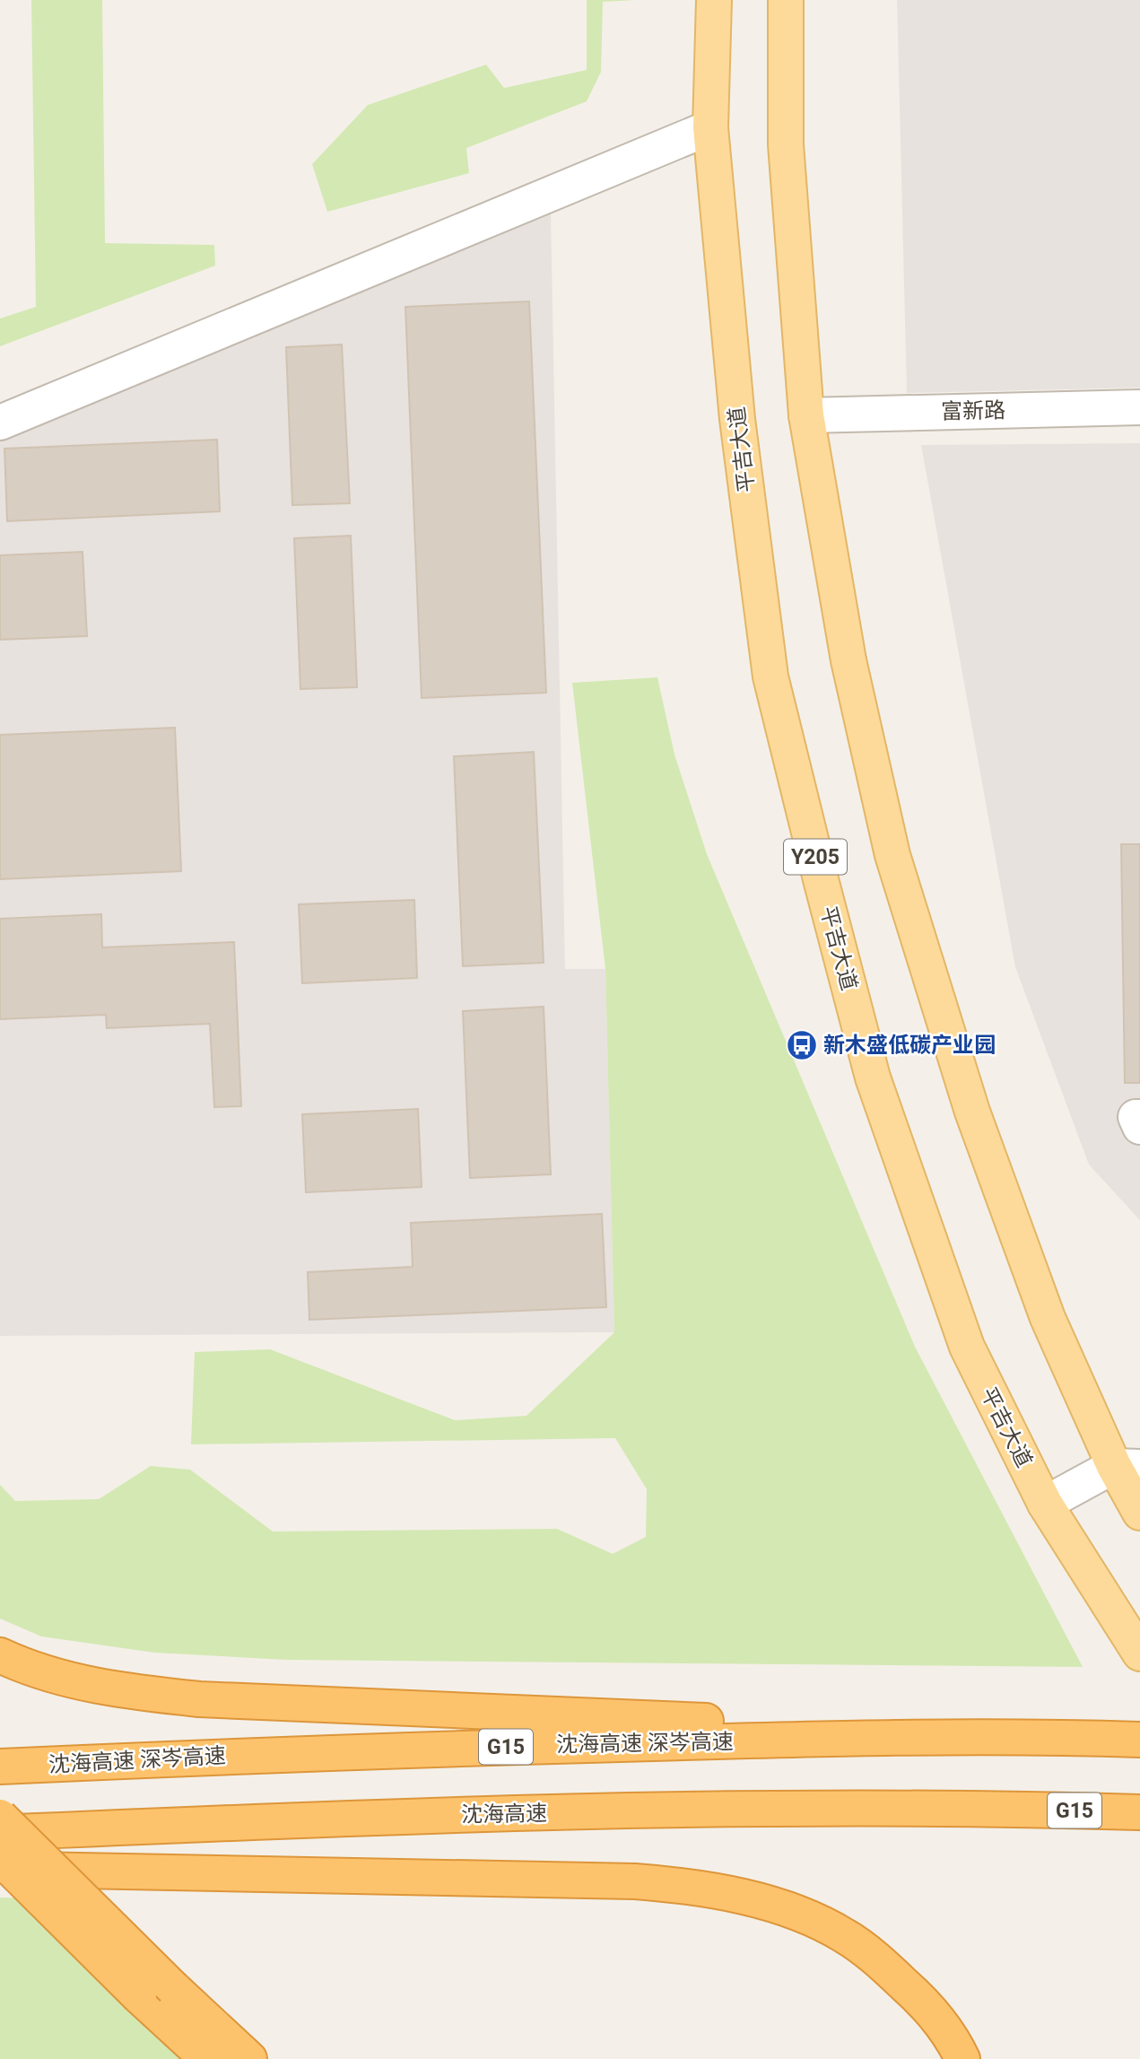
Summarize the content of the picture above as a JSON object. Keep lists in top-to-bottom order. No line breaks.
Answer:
{"streets":{"highway":["沈海高速 深岑高速","G15","沈海高速"],"main road":["平吉大道","Y205"],"street":["富新路"]},"places":{"bus stop":["新木盛低碳产业园"]}}
